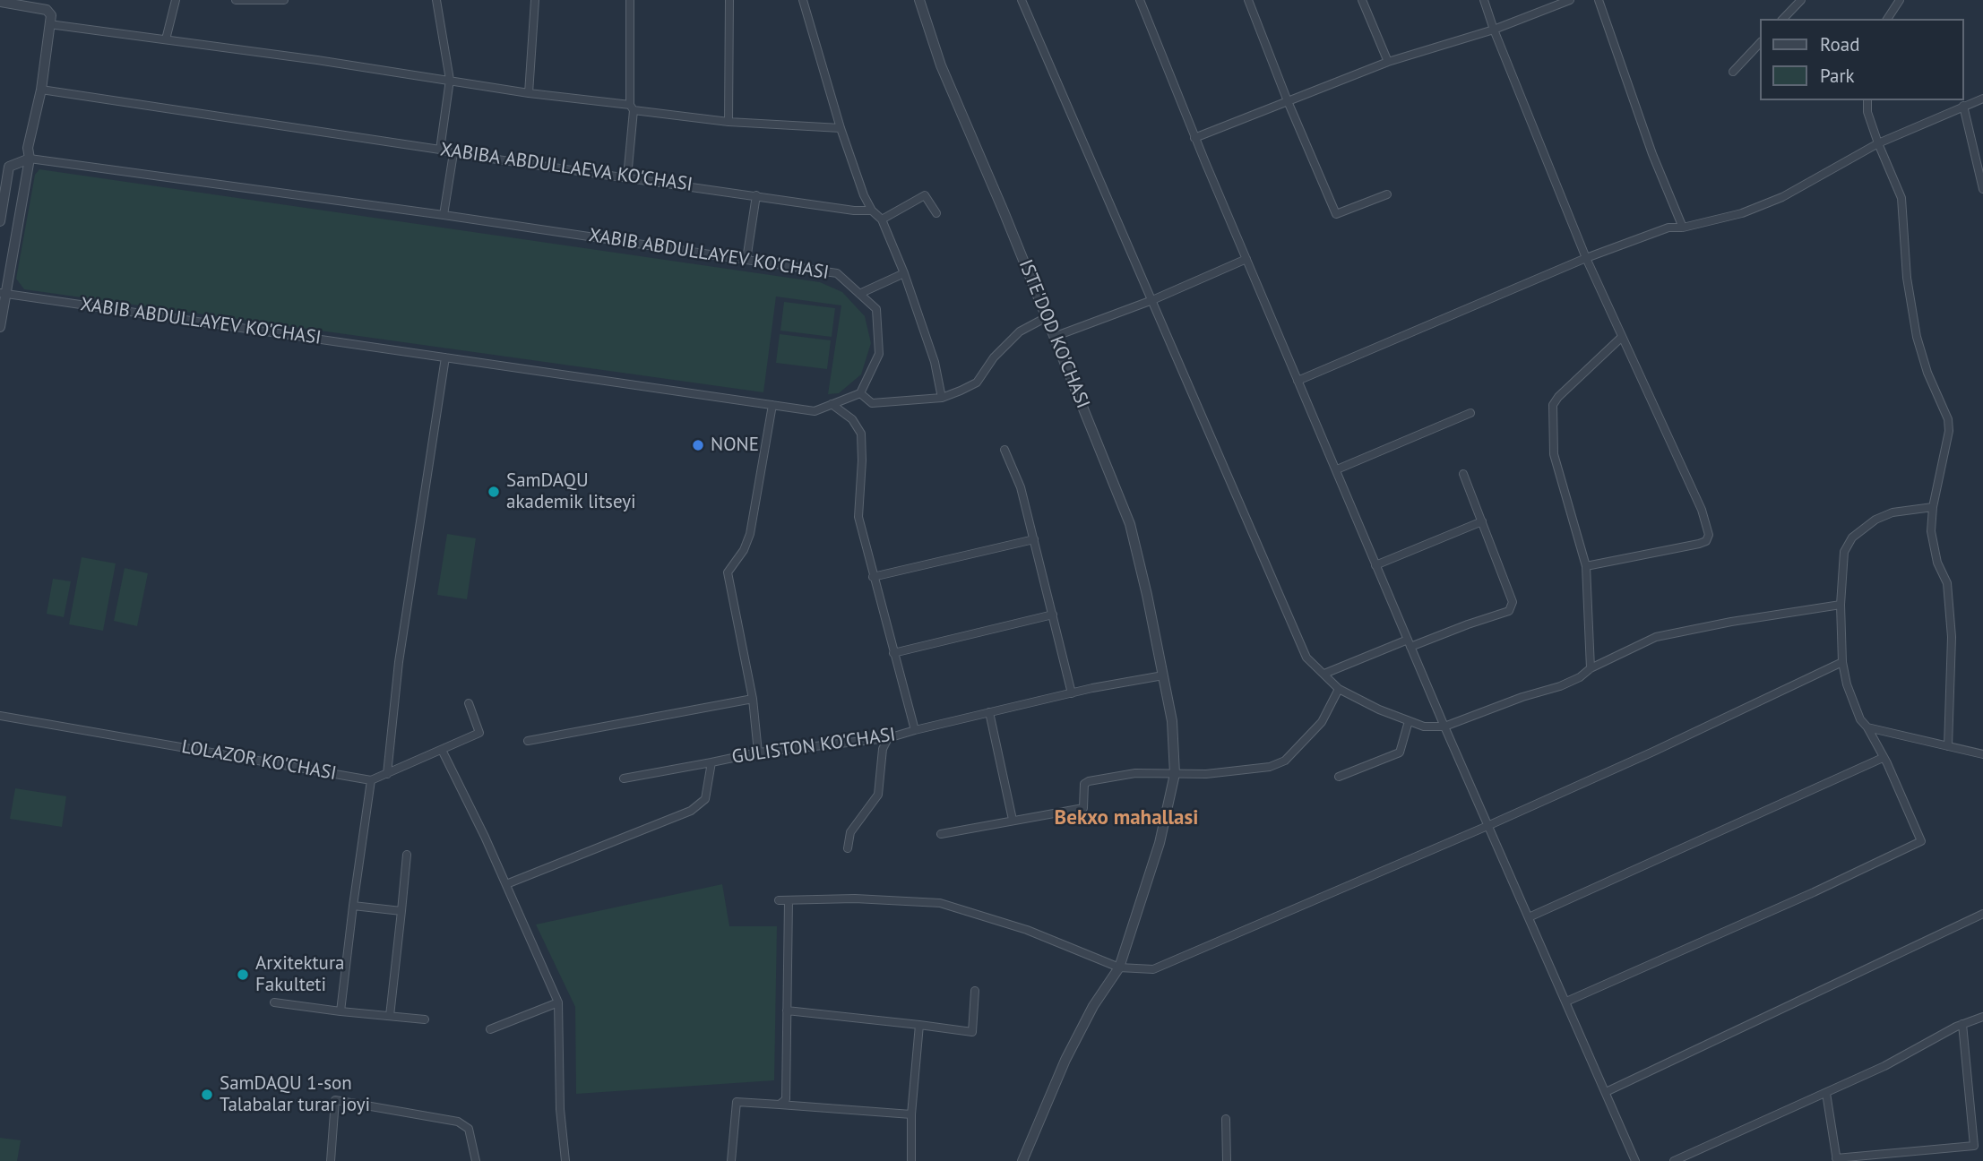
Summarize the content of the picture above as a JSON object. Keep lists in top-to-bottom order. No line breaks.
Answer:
{"streets":{"street":["XABIBA ABDULLAEVA KO'CHASI","XABIB ABDULLAYEV KO'CHASI","ISTE'DOD KO'CHASI","GULISTON KO'CHASI","LOLAZOR KO'CHASI"]},"crossings":[["ISTE'DOD KO'CHASI","GULISTON KO'CHASI"]],"districts":["Bekxo mahallasi"],"places":["NONE","SamDAQU akademik litseyi","Arxitektura Fakulteti","SamDAQU 1-son Talabalar turar joyi"],"legend":["Road","Park"]}
